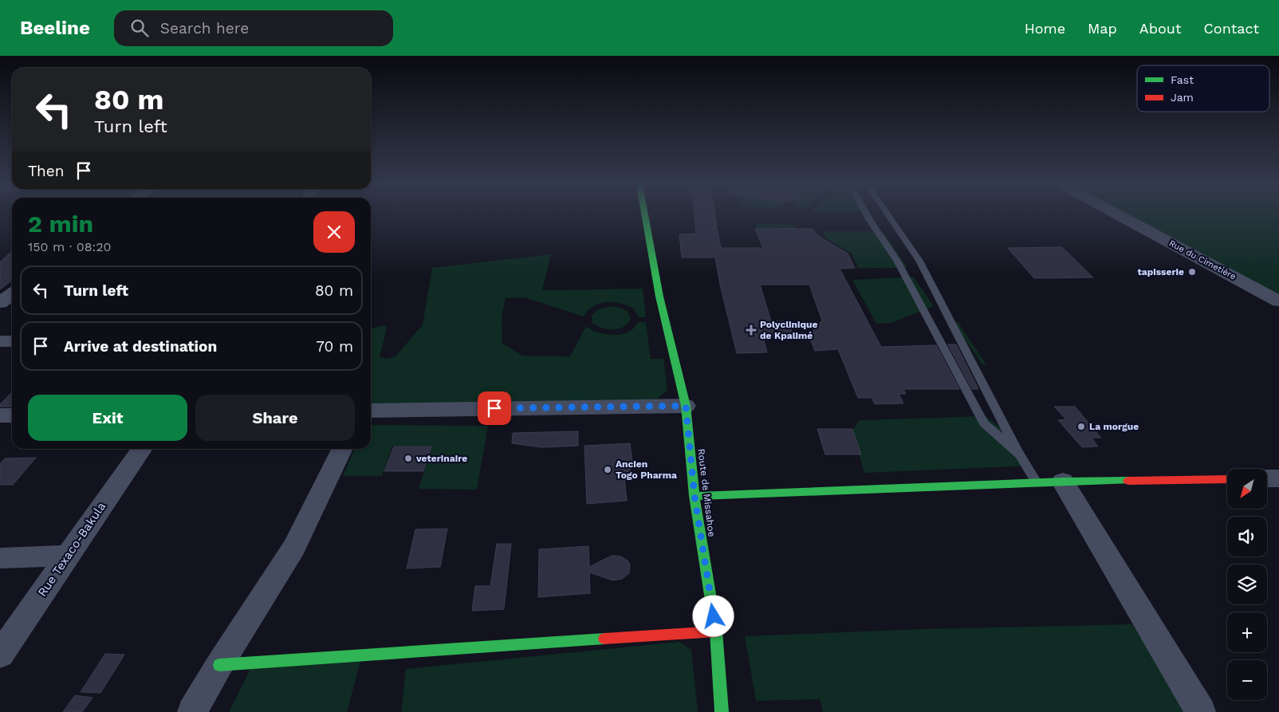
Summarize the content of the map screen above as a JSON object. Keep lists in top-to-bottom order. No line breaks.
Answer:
{"streets":{"street":["Rue du Cimetière","Route de Missahoe","Rue Texaco-Bakula"]},"places":{"other":["tapisserie","La morgue","veterinaire","Ancien Togo Pharma"],"health":["Polyclinique de Kpalimé"]},"legend":["Fast","Jam"],"north":"bottom left","page":{"header":"Beeline","search":"Search here","nav":["Home","Map","About","Contact"],"turn":["80 m","Turn left"],"then":"Then","heading":["2 min","150 m · 08:20"],"list":[{"name":"Turn left","value":"80 m"},{"name":"Arrive at destination","value":"70 m"}],"buttons":["Exit","Share"],"map_buttons":["+","−"]}}
